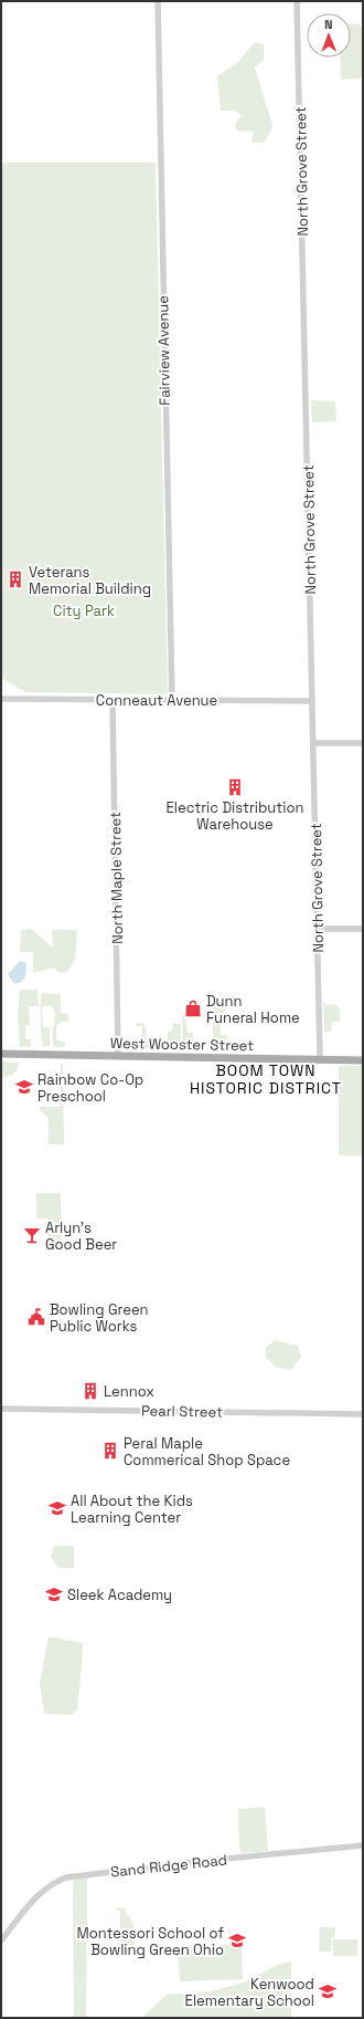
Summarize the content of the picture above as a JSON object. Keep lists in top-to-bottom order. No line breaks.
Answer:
{"streets":{"main road":["West Wooster Street"],"street":["North Grove Street","Fairview Avenue","Conneaut Avenue","North Maple Street","Pearl Street","Sand Ridge Road"]},"crossings":[["North Grove Street","Conneaut Avenue"],["North Grove Street","West Wooster Street"],["Fairview Avenue","Conneaut Avenue"],["Conneaut Avenue","North Maple Street"],["North Maple Street","West Wooster Street"]],"districts":["BOOM TOWN HISTORIC DISTRICT"],"parks":["City Park"],"places":{"building":["Veterans Memorial Building","Electric Distribution Warehouse","Lennox","Peral Maple Commerical Shop Space"],"shop":["Dunn Funeral Home"],"school or university":["Rainbow Co-Op Preschool","All About the Kids Learning Center","Sleek Academy","Montessori School of Bowling Green Ohio","Kenwood Elementary School"],"bar":["Arlyn's Good Beer"],"public building":["Bowling Green Public Works"]},"north":"top"}
